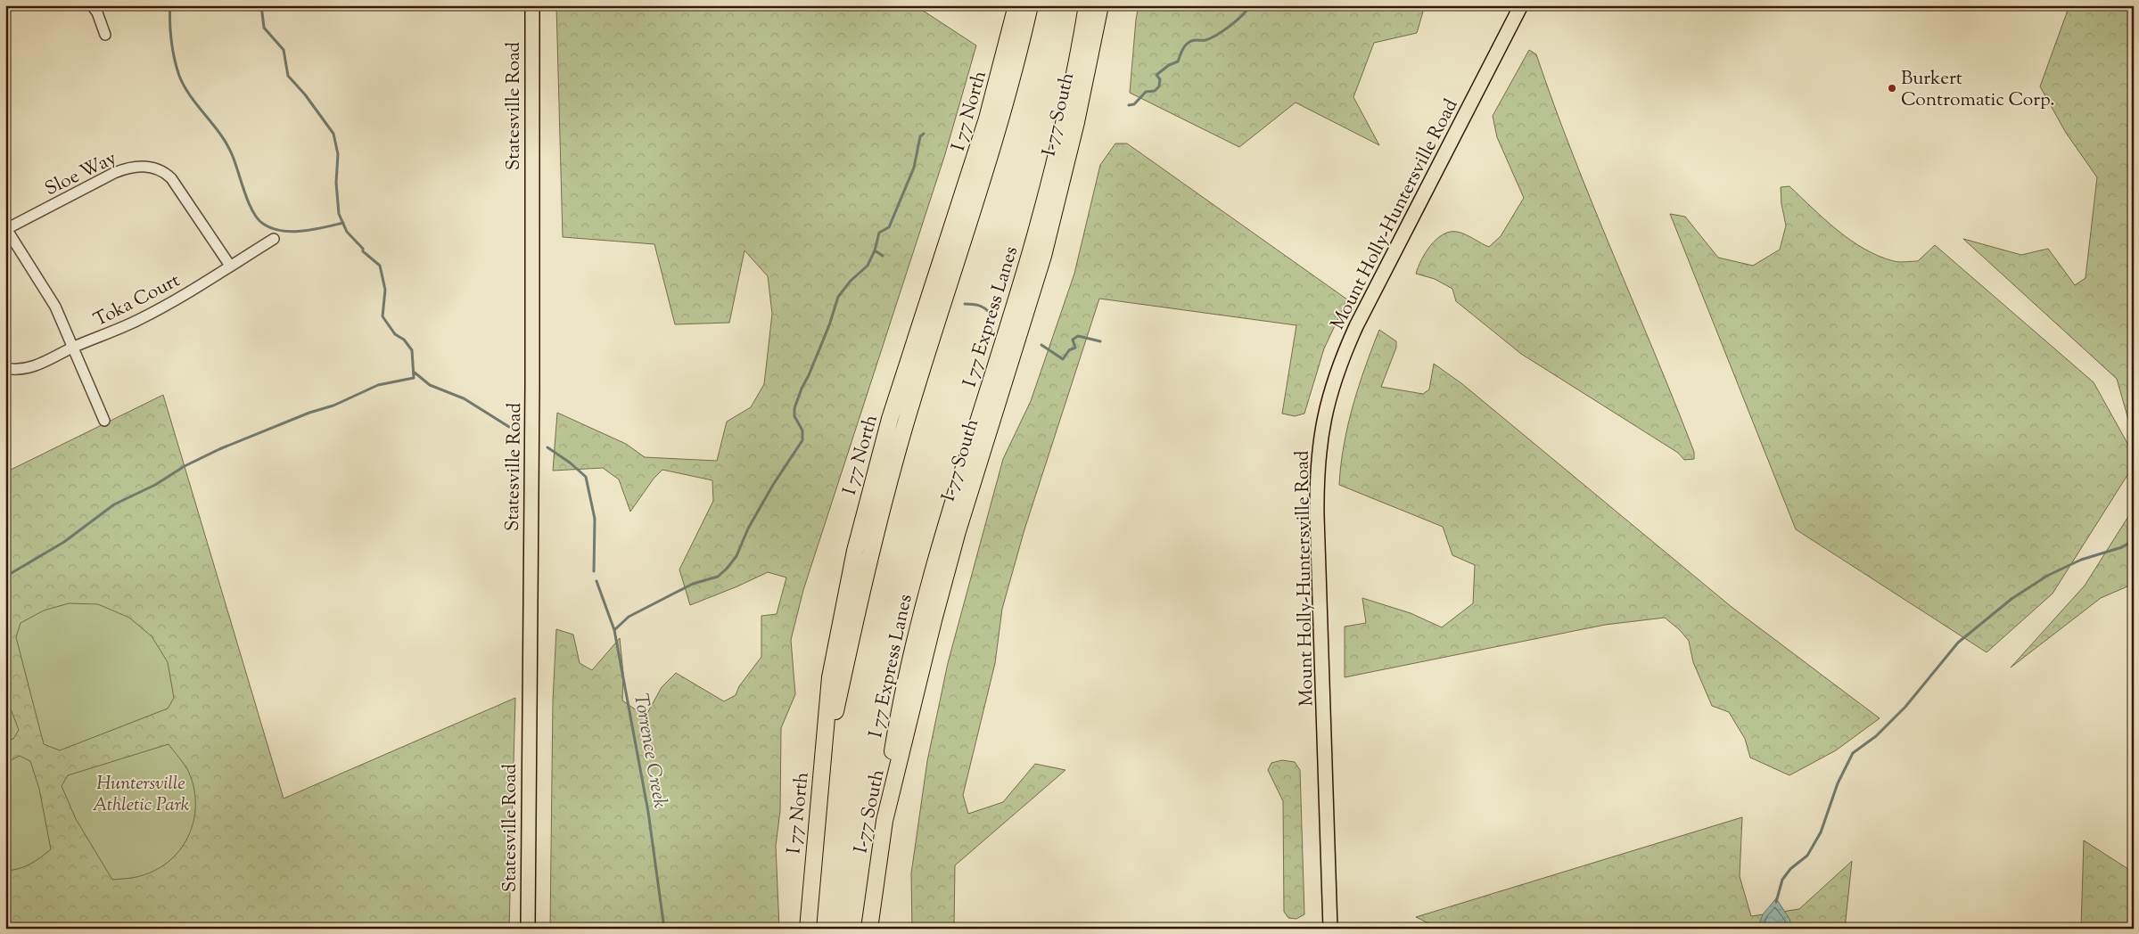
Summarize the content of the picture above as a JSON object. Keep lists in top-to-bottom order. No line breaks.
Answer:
{"streets":{"highway":["I 77 North","I-77 South","I 77 Express Lanes"],"main road":["Statesville Road","Mount Holly-Huntersville Road"],"street":["Sloe Way","Toka Court"]},"crossings":[["I-77 South","I 77 Express Lanes"],["Sloe Way","Toka Court"]],"water":["Torrence Creek"],"parks":["Huntersville Athletic Park"],"places":["Burkert Contromatic Corp."]}
